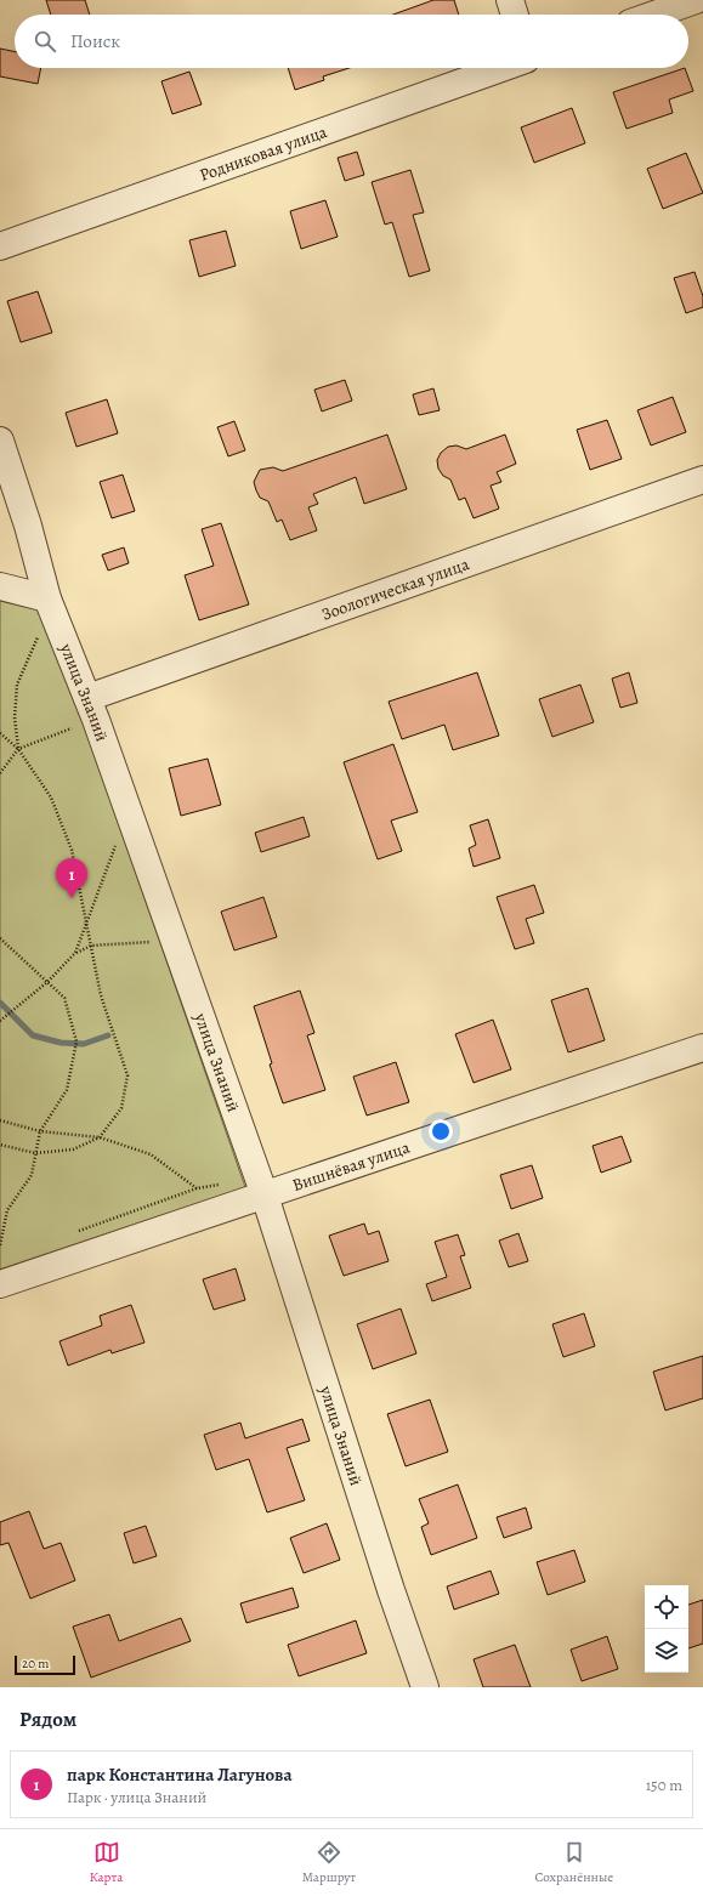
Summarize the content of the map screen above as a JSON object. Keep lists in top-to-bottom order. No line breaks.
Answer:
{"streets":{"street":["Родниковая улица","Зоологическая улица","улица Знаний","Вишнёвая улица"]},"crossings":[["Зоологическая улица","улица Знаний"],["улица Знаний","Вишнёвая улица"]],"scale_bar":"20 m","page":{"search":"Поиск","pins":"1","scale":"20 m","heading":"Рядом","list":[{"mark":"1","name":"парк Константина Лагунова","note":"Парк · улица Знаний","value":"150 m"}],"nav":["Карта","Маршрут","Сохранённые"]}}
